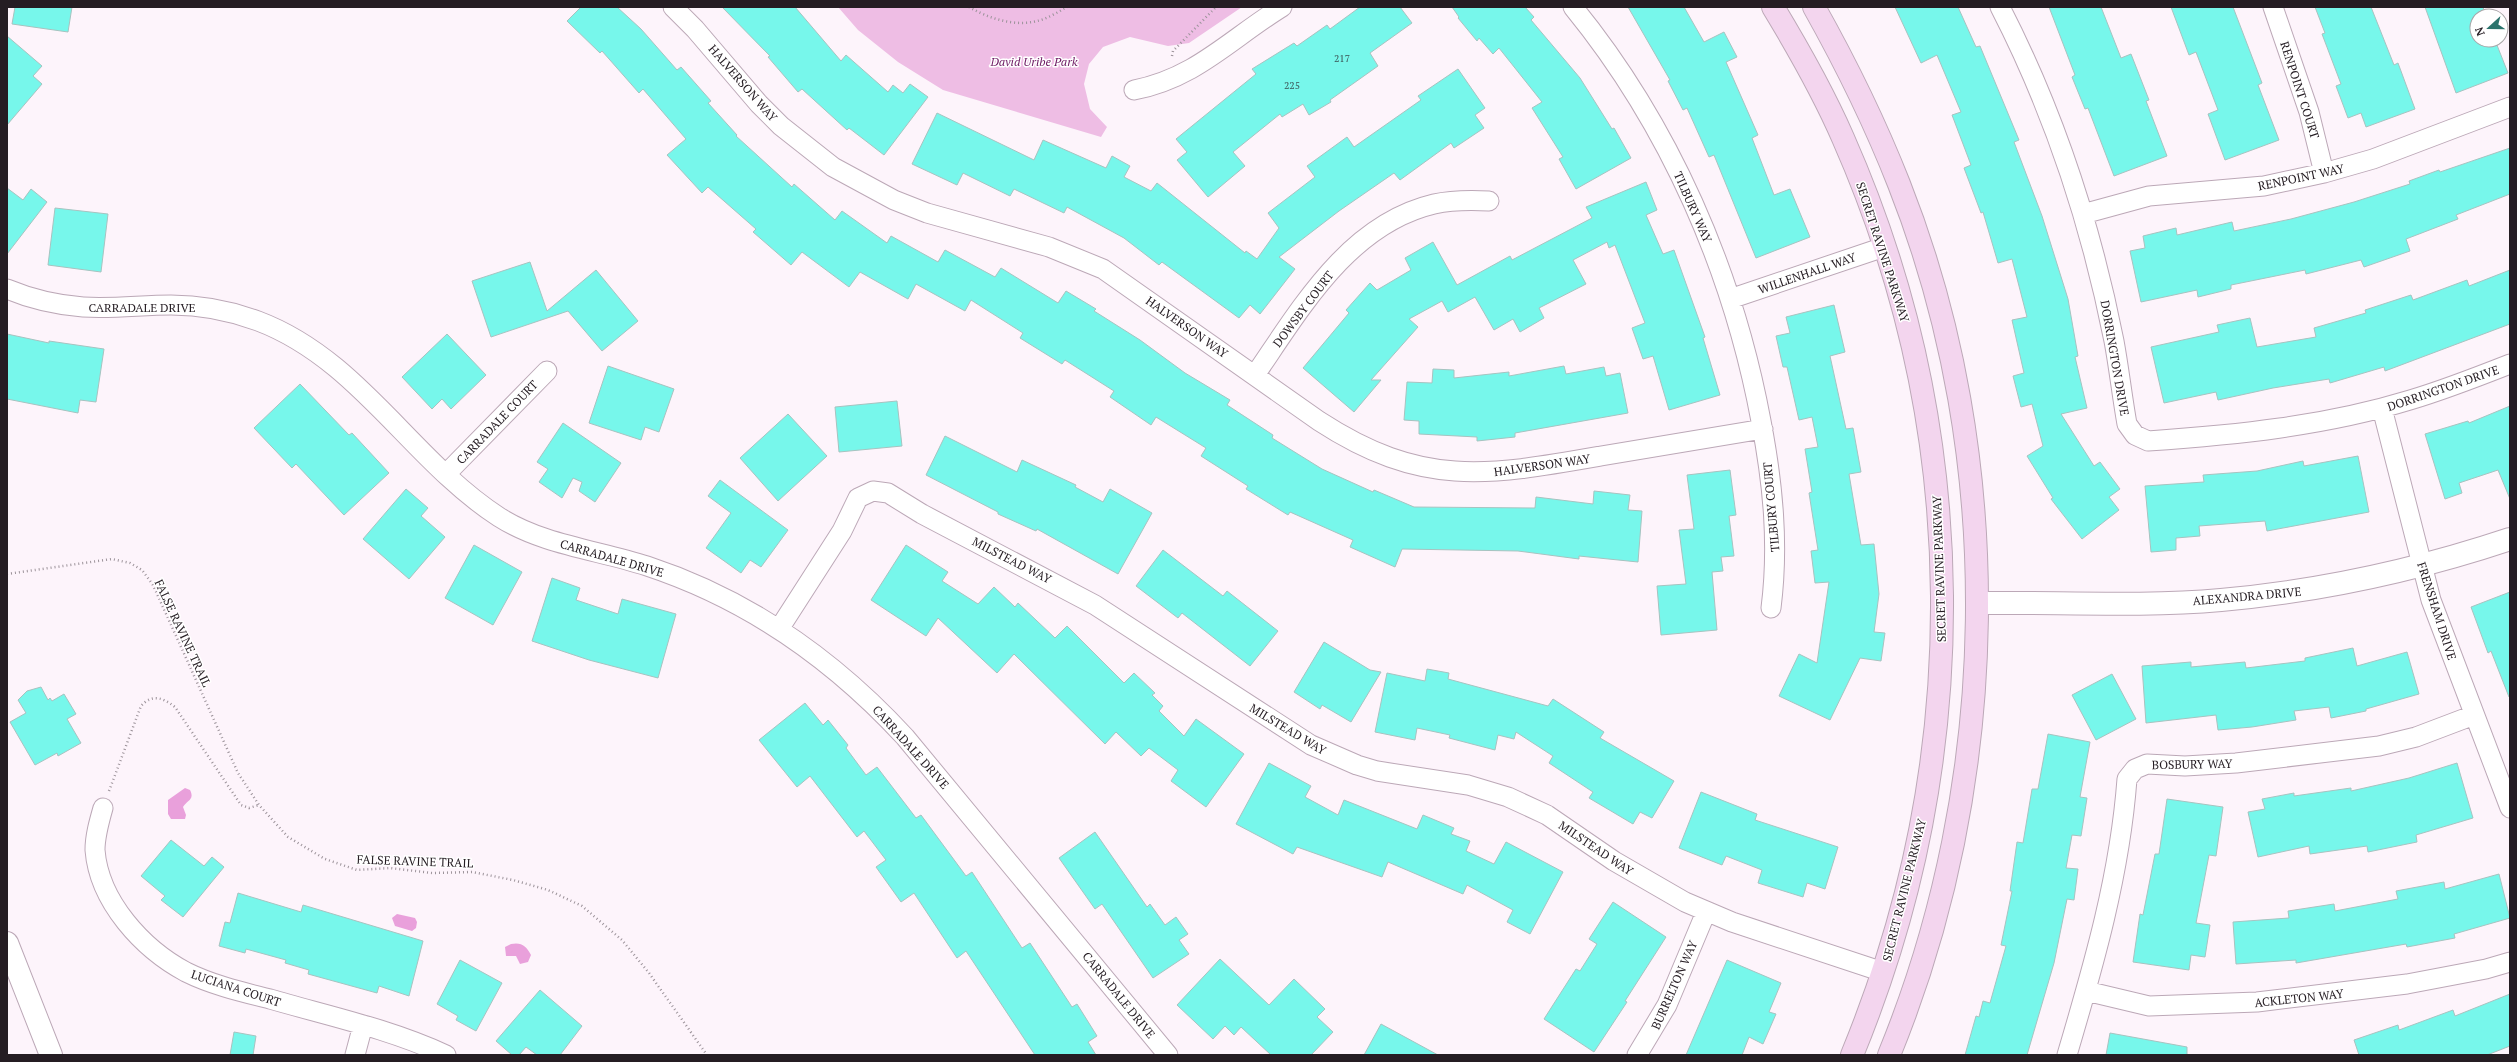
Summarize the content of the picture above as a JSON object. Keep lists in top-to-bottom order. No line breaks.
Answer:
{"streets":{"main road":["SECRET RAVINE PARKWAY"],"street":["HALVERSON WAY","RENPOINT COURT","RENPOINT WAY","TILBURY WAY","WILLENHALL WAY","CARRADALE DRIVE","DOWSBY COURT","DORRINGTON DRIVE","CARRADALE COURT","TILBURY COURT","MILSTEAD WAY","ALEXANDRA DRIVE","FRENSHAM DRIVE","BOSBURY WAY","BURRELTON WAY","LUCIANA COURT","ACKLETON WAY"],"path":["FALSE RAVINE TRAIL"]},"crossings":[["HALVERSON WAY","TILBURY WAY"],["HALVERSON WAY","DOWSBY COURT"],["HALVERSON WAY","TILBURY COURT"],["RENPOINT COURT","RENPOINT WAY"],["RENPOINT WAY","DORRINGTON DRIVE"],["TILBURY WAY","WILLENHALL WAY"],["TILBURY WAY","TILBURY COURT"],["SECRET RAVINE PARKWAY","WILLENHALL WAY"],["SECRET RAVINE PARKWAY","MILSTEAD WAY"],["CARRADALE DRIVE","CARRADALE COURT"],["CARRADALE DRIVE","MILSTEAD WAY"],["DORRINGTON DRIVE","FRENSHAM DRIVE"],["MILSTEAD WAY","BURRELTON WAY"],["ALEXANDRA DRIVE","FRENSHAM DRIVE"],["FRENSHAM DRIVE","BOSBURY WAY"],["BOSBURY WAY","ACKLETON WAY"]],"parks":["David Uribe Park"],"house_numbers":["217","225"],"north":"left"}
